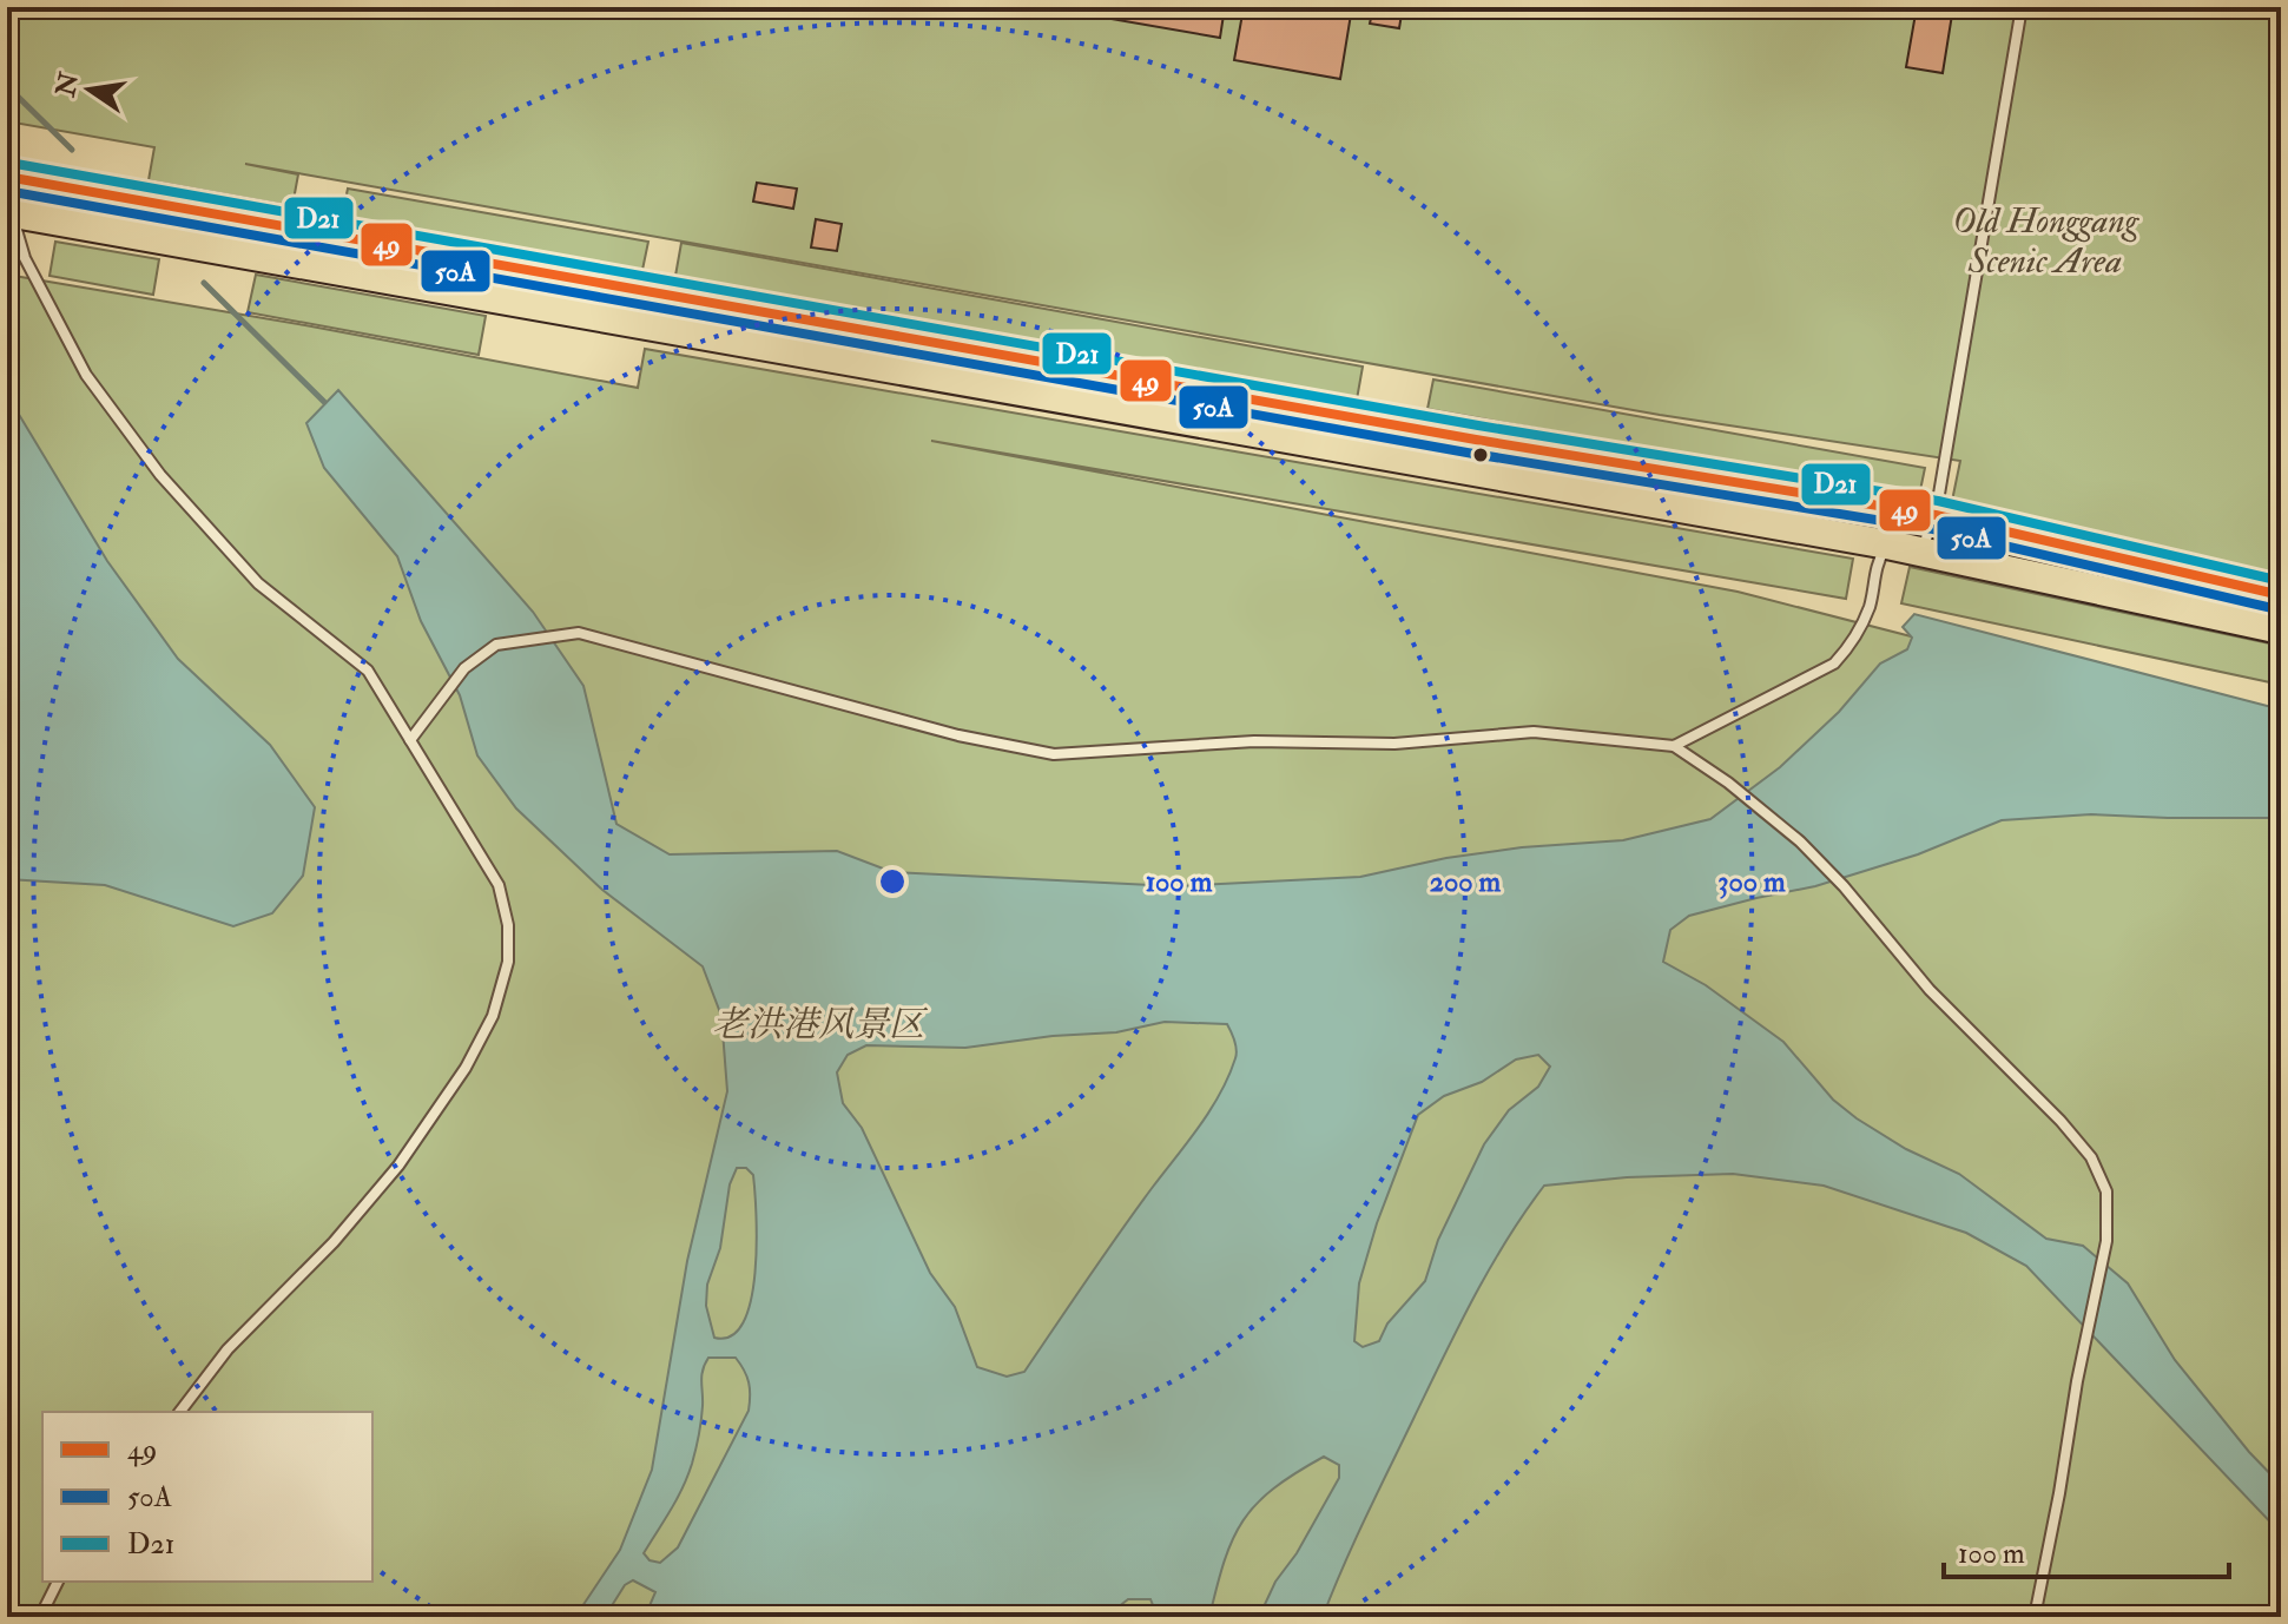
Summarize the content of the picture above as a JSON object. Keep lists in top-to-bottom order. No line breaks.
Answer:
{"parks":["Old Honggang Scenic Area","老洪港风景区"],"lines":["transit line D21","transit line 49","transit line 50A"],"legend":["49","50A","D21"],"scale_bar":"100 m","north":"left","rings":["100 m","200 m","300 m"]}
